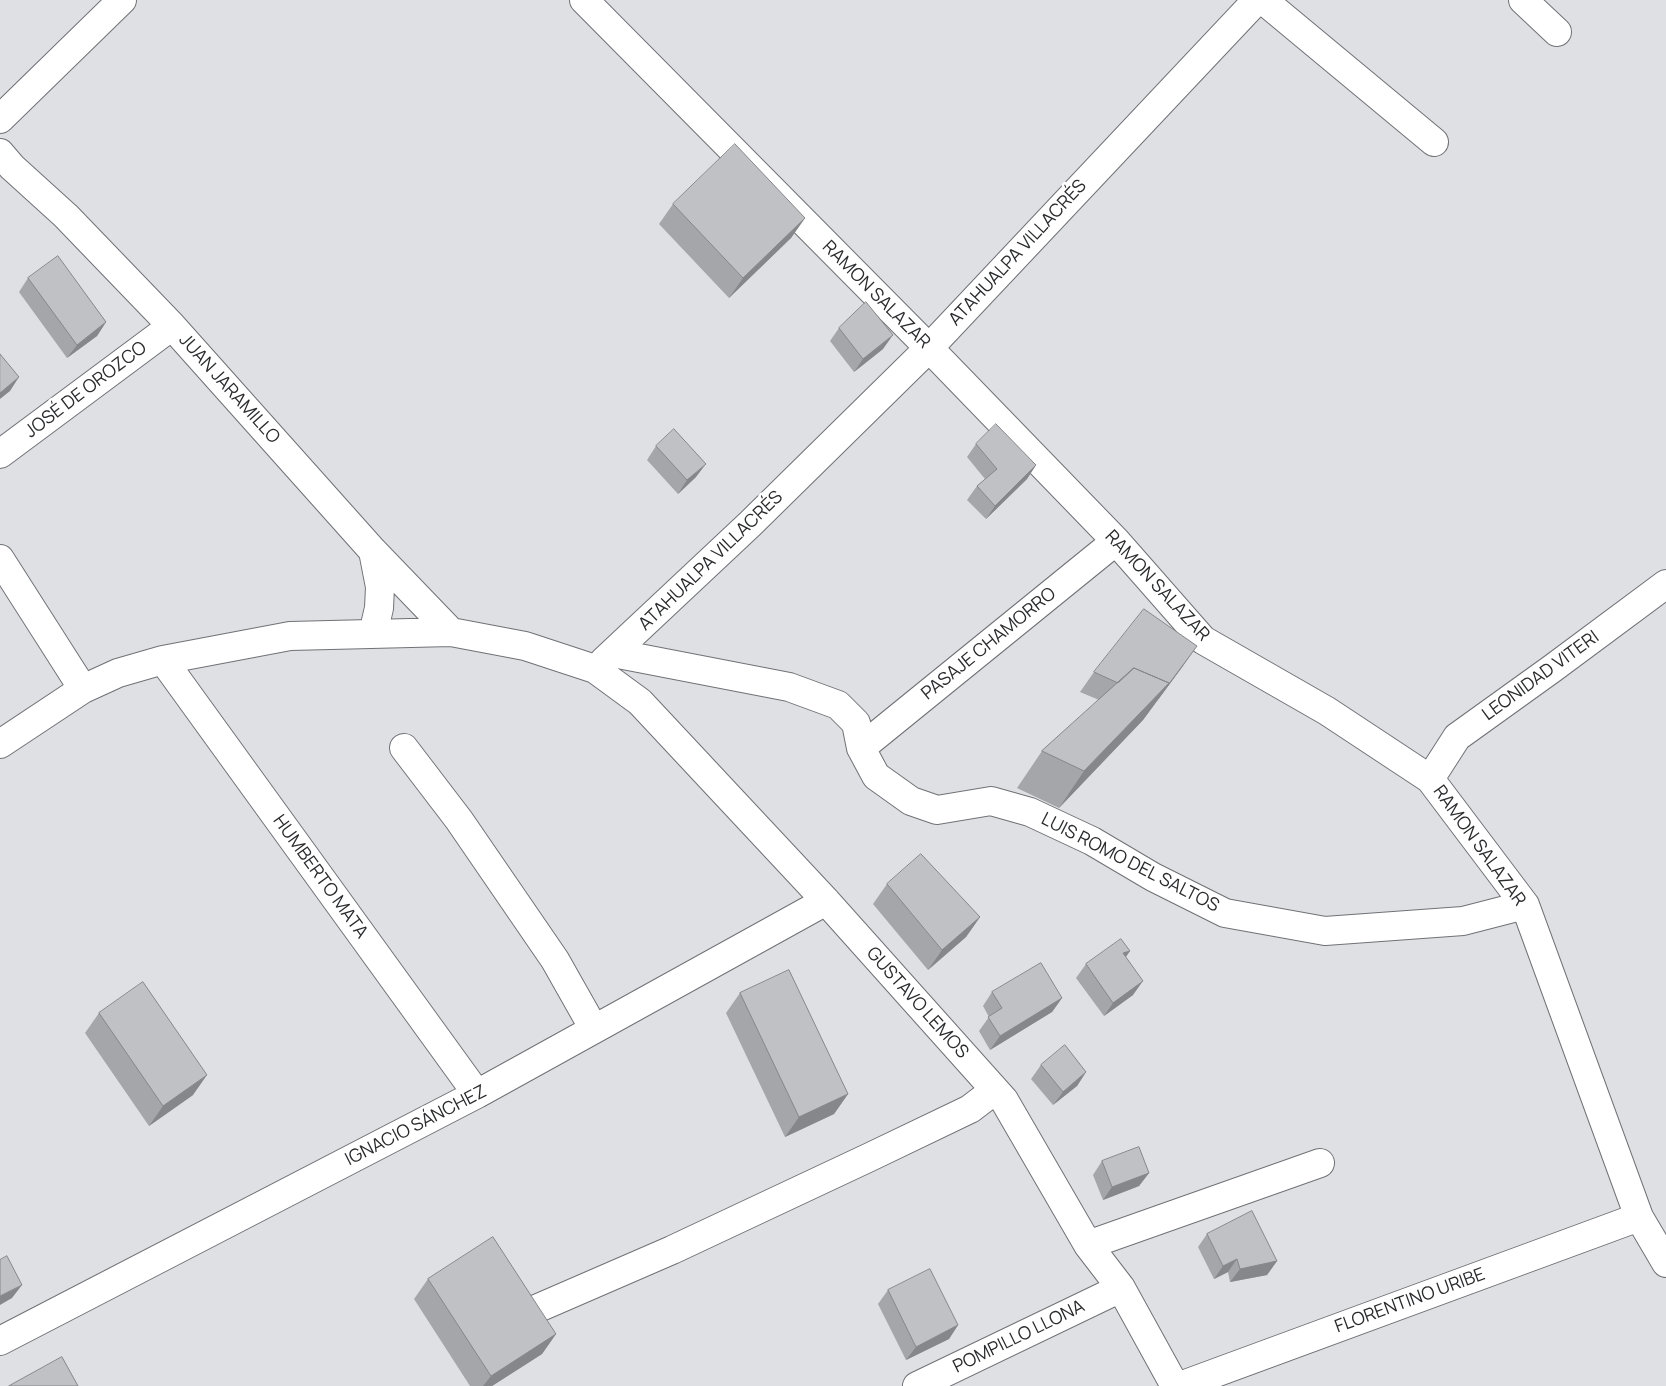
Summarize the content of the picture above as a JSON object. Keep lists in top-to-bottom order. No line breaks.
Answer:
{"streets":{"street":["ATAHUALPA VILLACRÉS","RAMON SALAZAR","JUAN JARAMILLO","JOSÉ DE OROZCO","PASAJE CHAMORRO","LEONIDAD VITERI","LUIS ROMO DEL SALTOS","HUMBERTO MATA","GUSTAVO LEMOS","IGNACIO SÁNCHEZ","FLORENTINO URIBE","POMPILLO LLONA"]},"crossings":[["ATAHUALPA VILLACRÉS","RAMON SALAZAR"],["ATAHUALPA VILLACRÉS","LUIS ROMO DEL SALTOS"],["ATAHUALPA VILLACRÉS","GUSTAVO LEMOS"],["RAMON SALAZAR","PASAJE CHAMORRO"],["RAMON SALAZAR","LEONIDAD VITERI"],["RAMON SALAZAR","LUIS ROMO DEL SALTOS"],["RAMON SALAZAR","FLORENTINO URIBE"],["JUAN JARAMILLO","JOSÉ DE OROZCO"],["PASAJE CHAMORRO","LUIS ROMO DEL SALTOS"],["LUIS ROMO DEL SALTOS","GUSTAVO LEMOS"],["HUMBERTO MATA","IGNACIO SÁNCHEZ"],["GUSTAVO LEMOS","IGNACIO SÁNCHEZ"],["GUSTAVO LEMOS","POMPILLO LLONA"]]}
